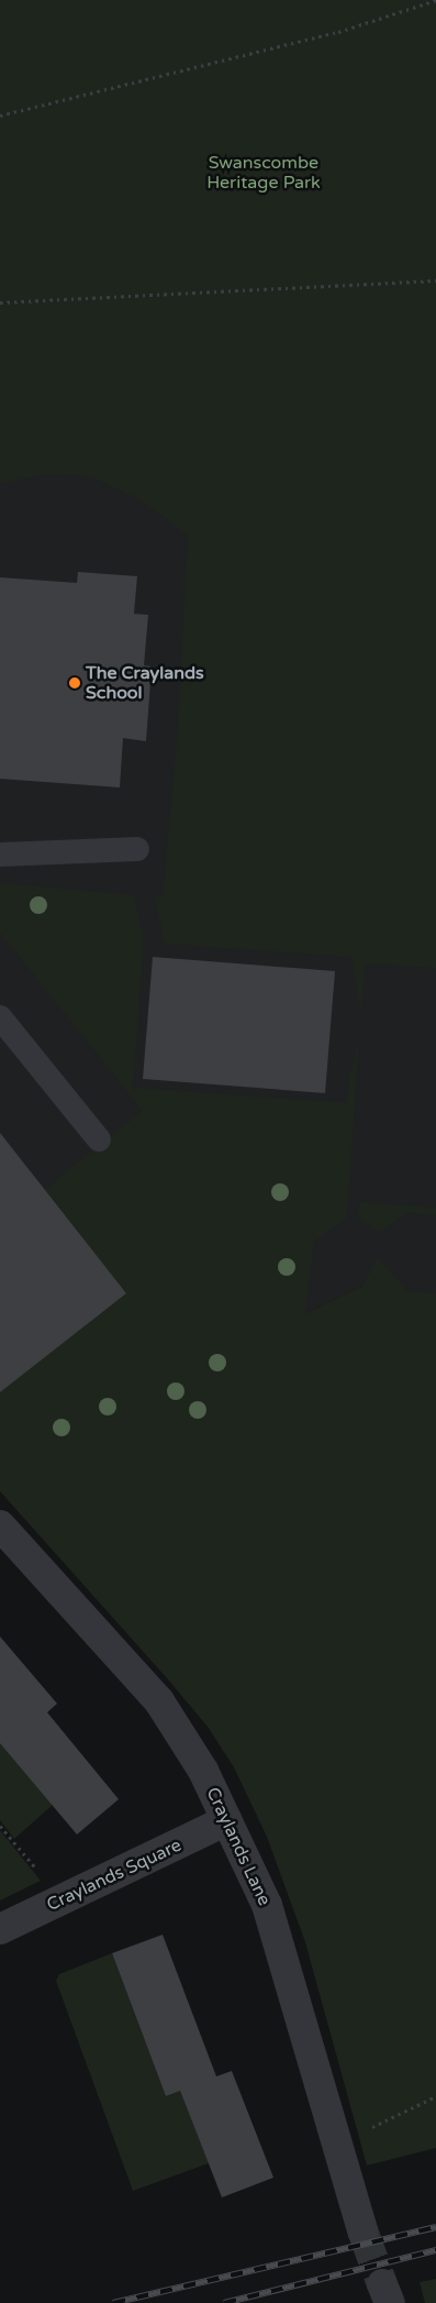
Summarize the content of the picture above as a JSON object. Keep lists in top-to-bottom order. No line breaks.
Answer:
{"streets":{"street":["Craylands Lane","Craylands Square"]},"crossings":[["Craylands Lane","Craylands Square"]],"parks":["Swanscombe Heritage Park"],"places":["The Craylands School"]}
